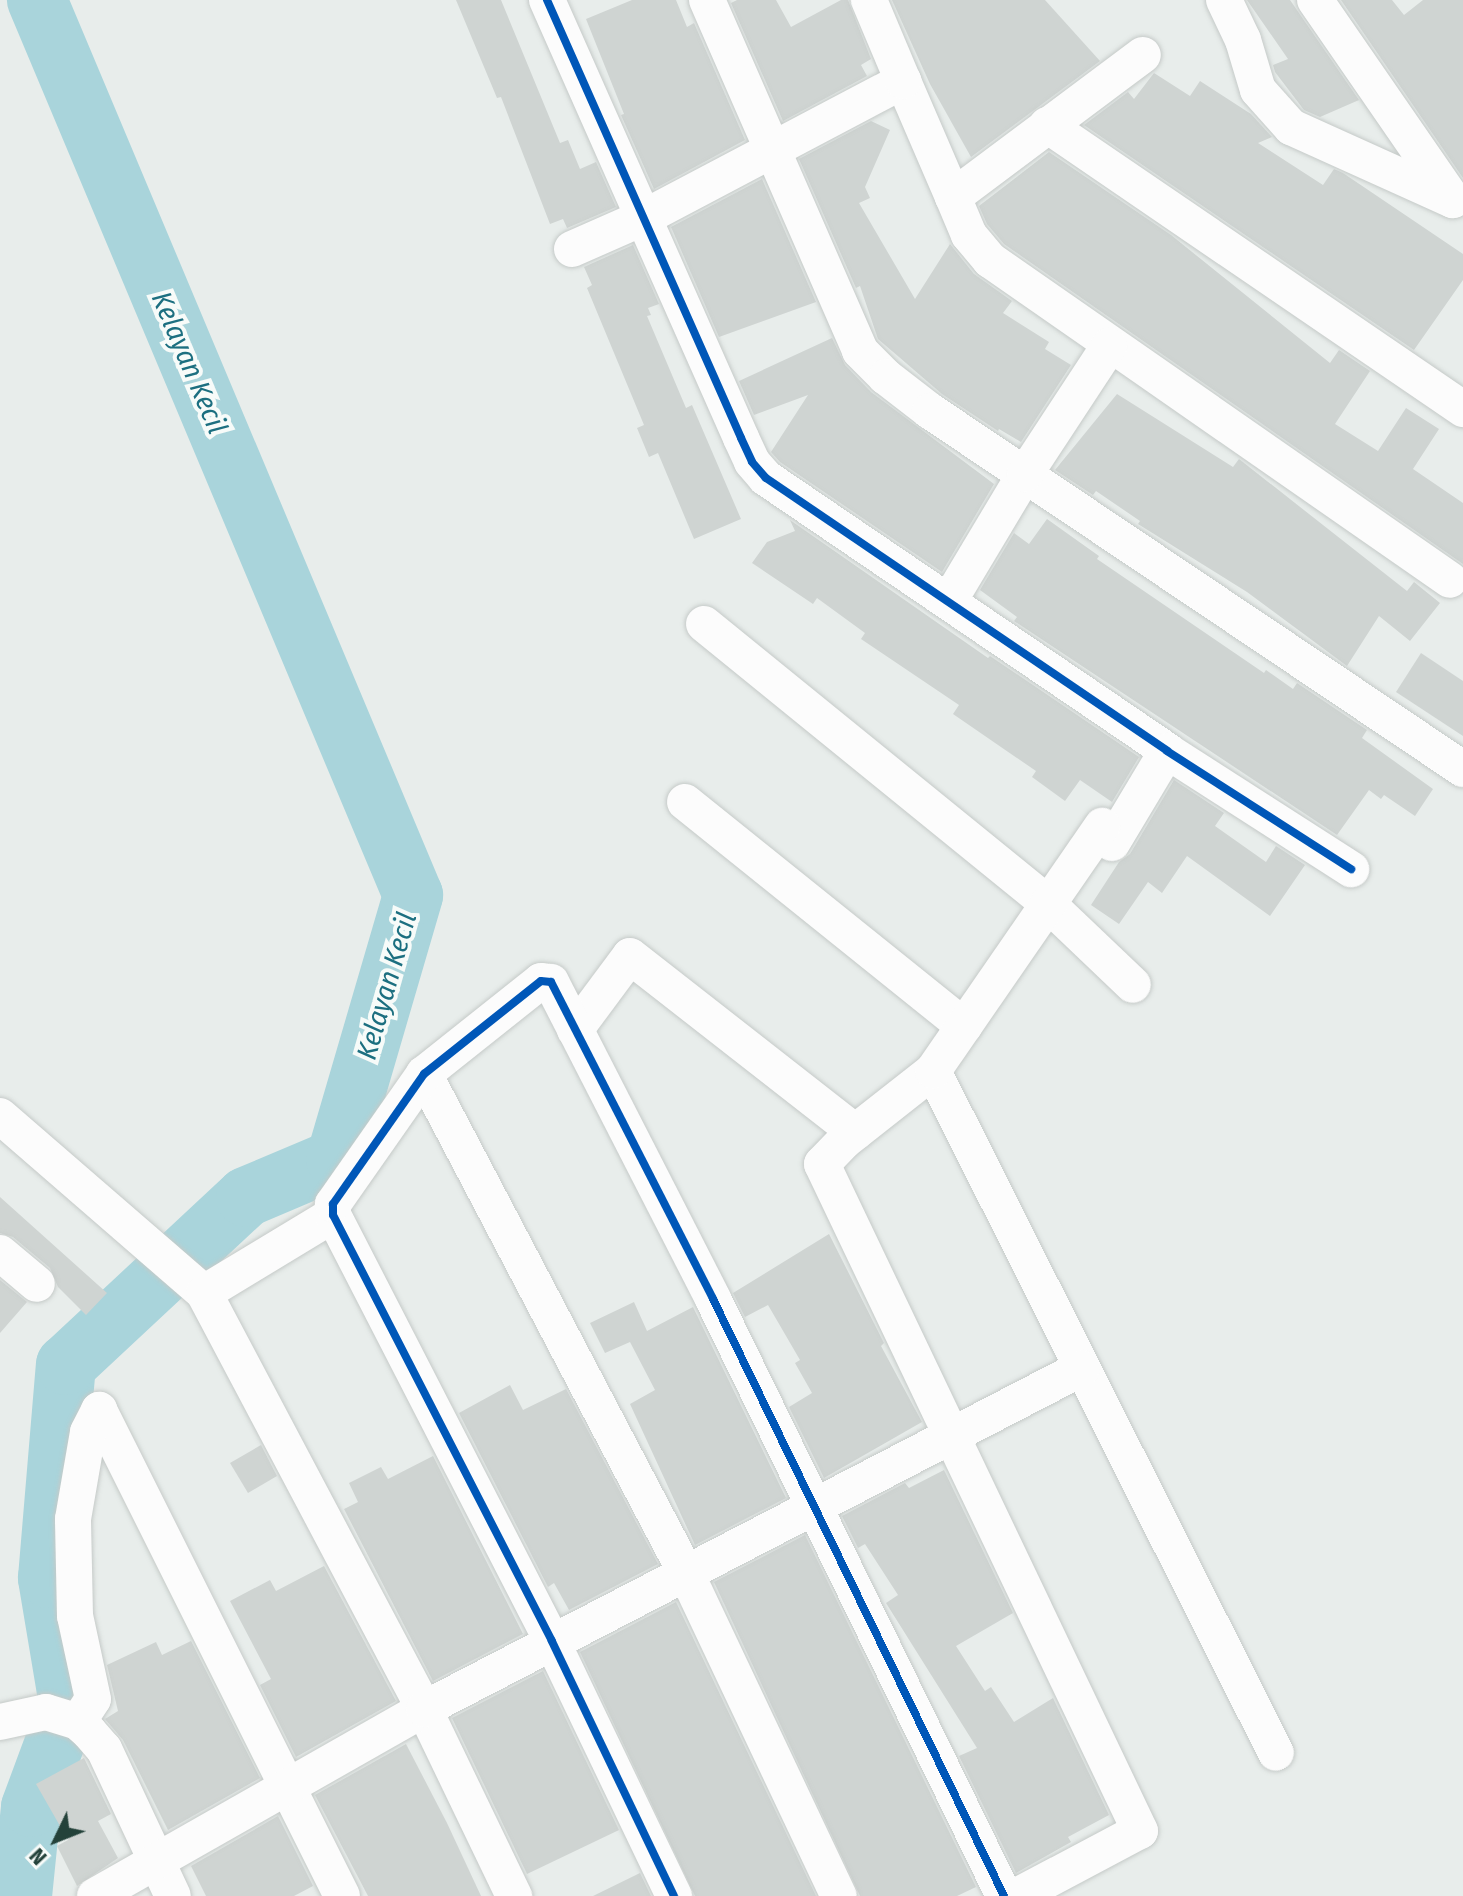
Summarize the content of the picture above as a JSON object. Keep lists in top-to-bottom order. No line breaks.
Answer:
{"water":["Kelayan Kecil"],"north":"bottom left"}
